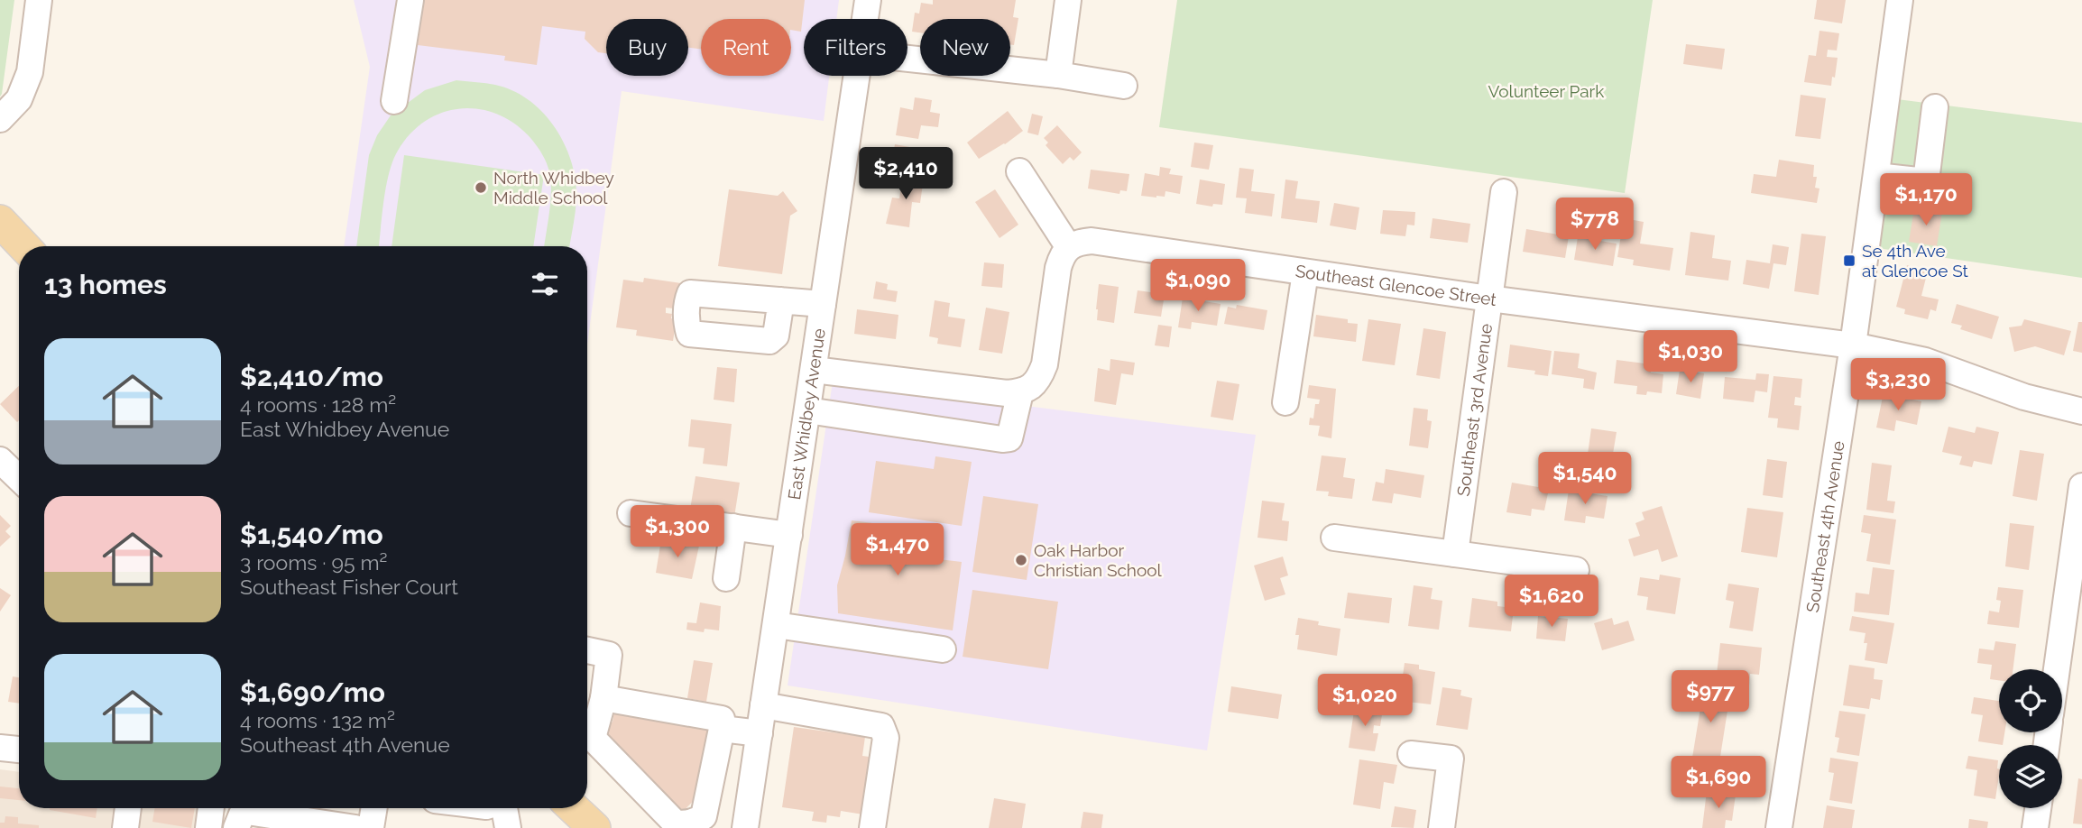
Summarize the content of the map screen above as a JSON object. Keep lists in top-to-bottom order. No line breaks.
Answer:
{"streets":{"street":["Southeast Glencoe Street","Southeast 3rd Avenue","East Whidbey Avenue","Southeast 4th Avenue"]},"crossings":[["Southeast Glencoe Street","Southeast 3rd Avenue"],["Southeast Glencoe Street","Southeast 4th Avenue"]],"parks":["Volunteer Park"],"places":{"other":["North Whidbey Middle School","Oak Harbor Christian School"],"transit":["Se 4th Ave at Glencoe St"]},"page":{"chip":["Buy","Rent","Filters","New"],"price":["$2,410","$1,170","$778","$1,090","$1,030","$3,230","$1,540","$1,300","$1,470","$1,620","$977","$1,020","$1,690"],"heading":"13 homes","list":[{"name":"$2,410/mo","note":"4 rooms · 128 m² · East Whidbey Avenue"},{"name":"$1,540/mo","note":"3 rooms · 95 m² · Southeast Fisher Court"},{"name":"$1,690/mo","note":"4 rooms · 132 m² · Southeast 4th Avenue"}]}}
